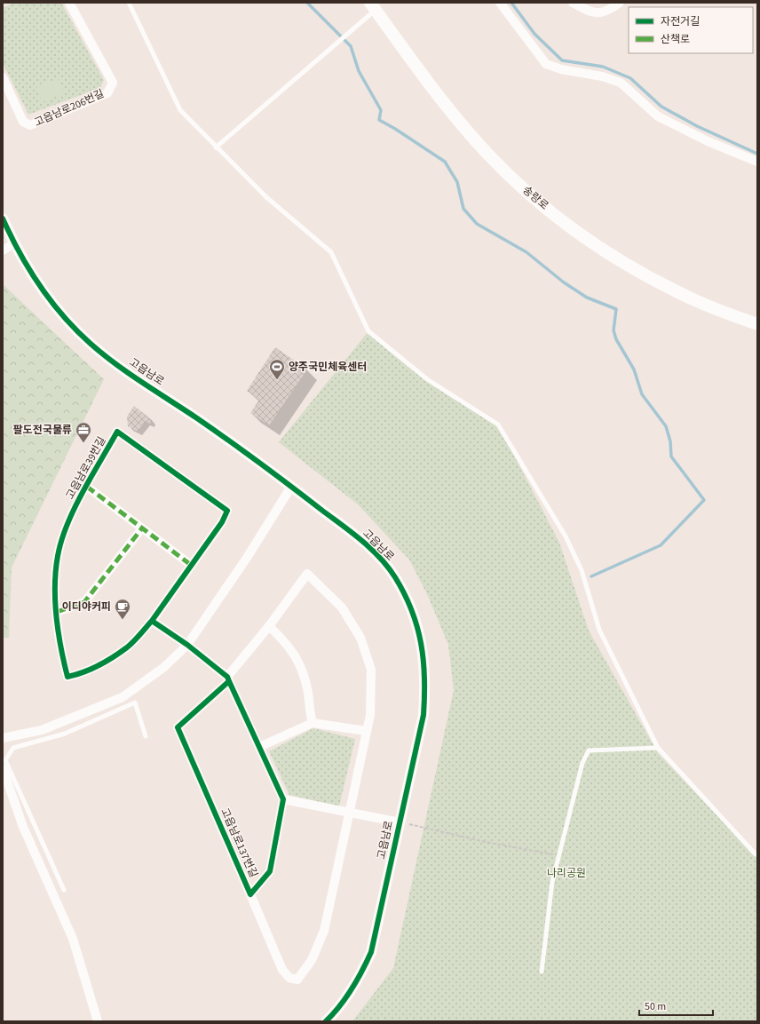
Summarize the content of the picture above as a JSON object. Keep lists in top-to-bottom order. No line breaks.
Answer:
{"streets":{"main road":["송랑로"],"street":["고읍남로206번길","고읍남로","고읍남로39번길","고읍남로137번길"]},"parks":["나리공원"],"places":{"sports":["양주국민체육센터"],"office":["팔도전국물류"],"cafe":["이디야커피"]},"legend":["자전거길","산책로"],"scale_bar":"50 m"}
